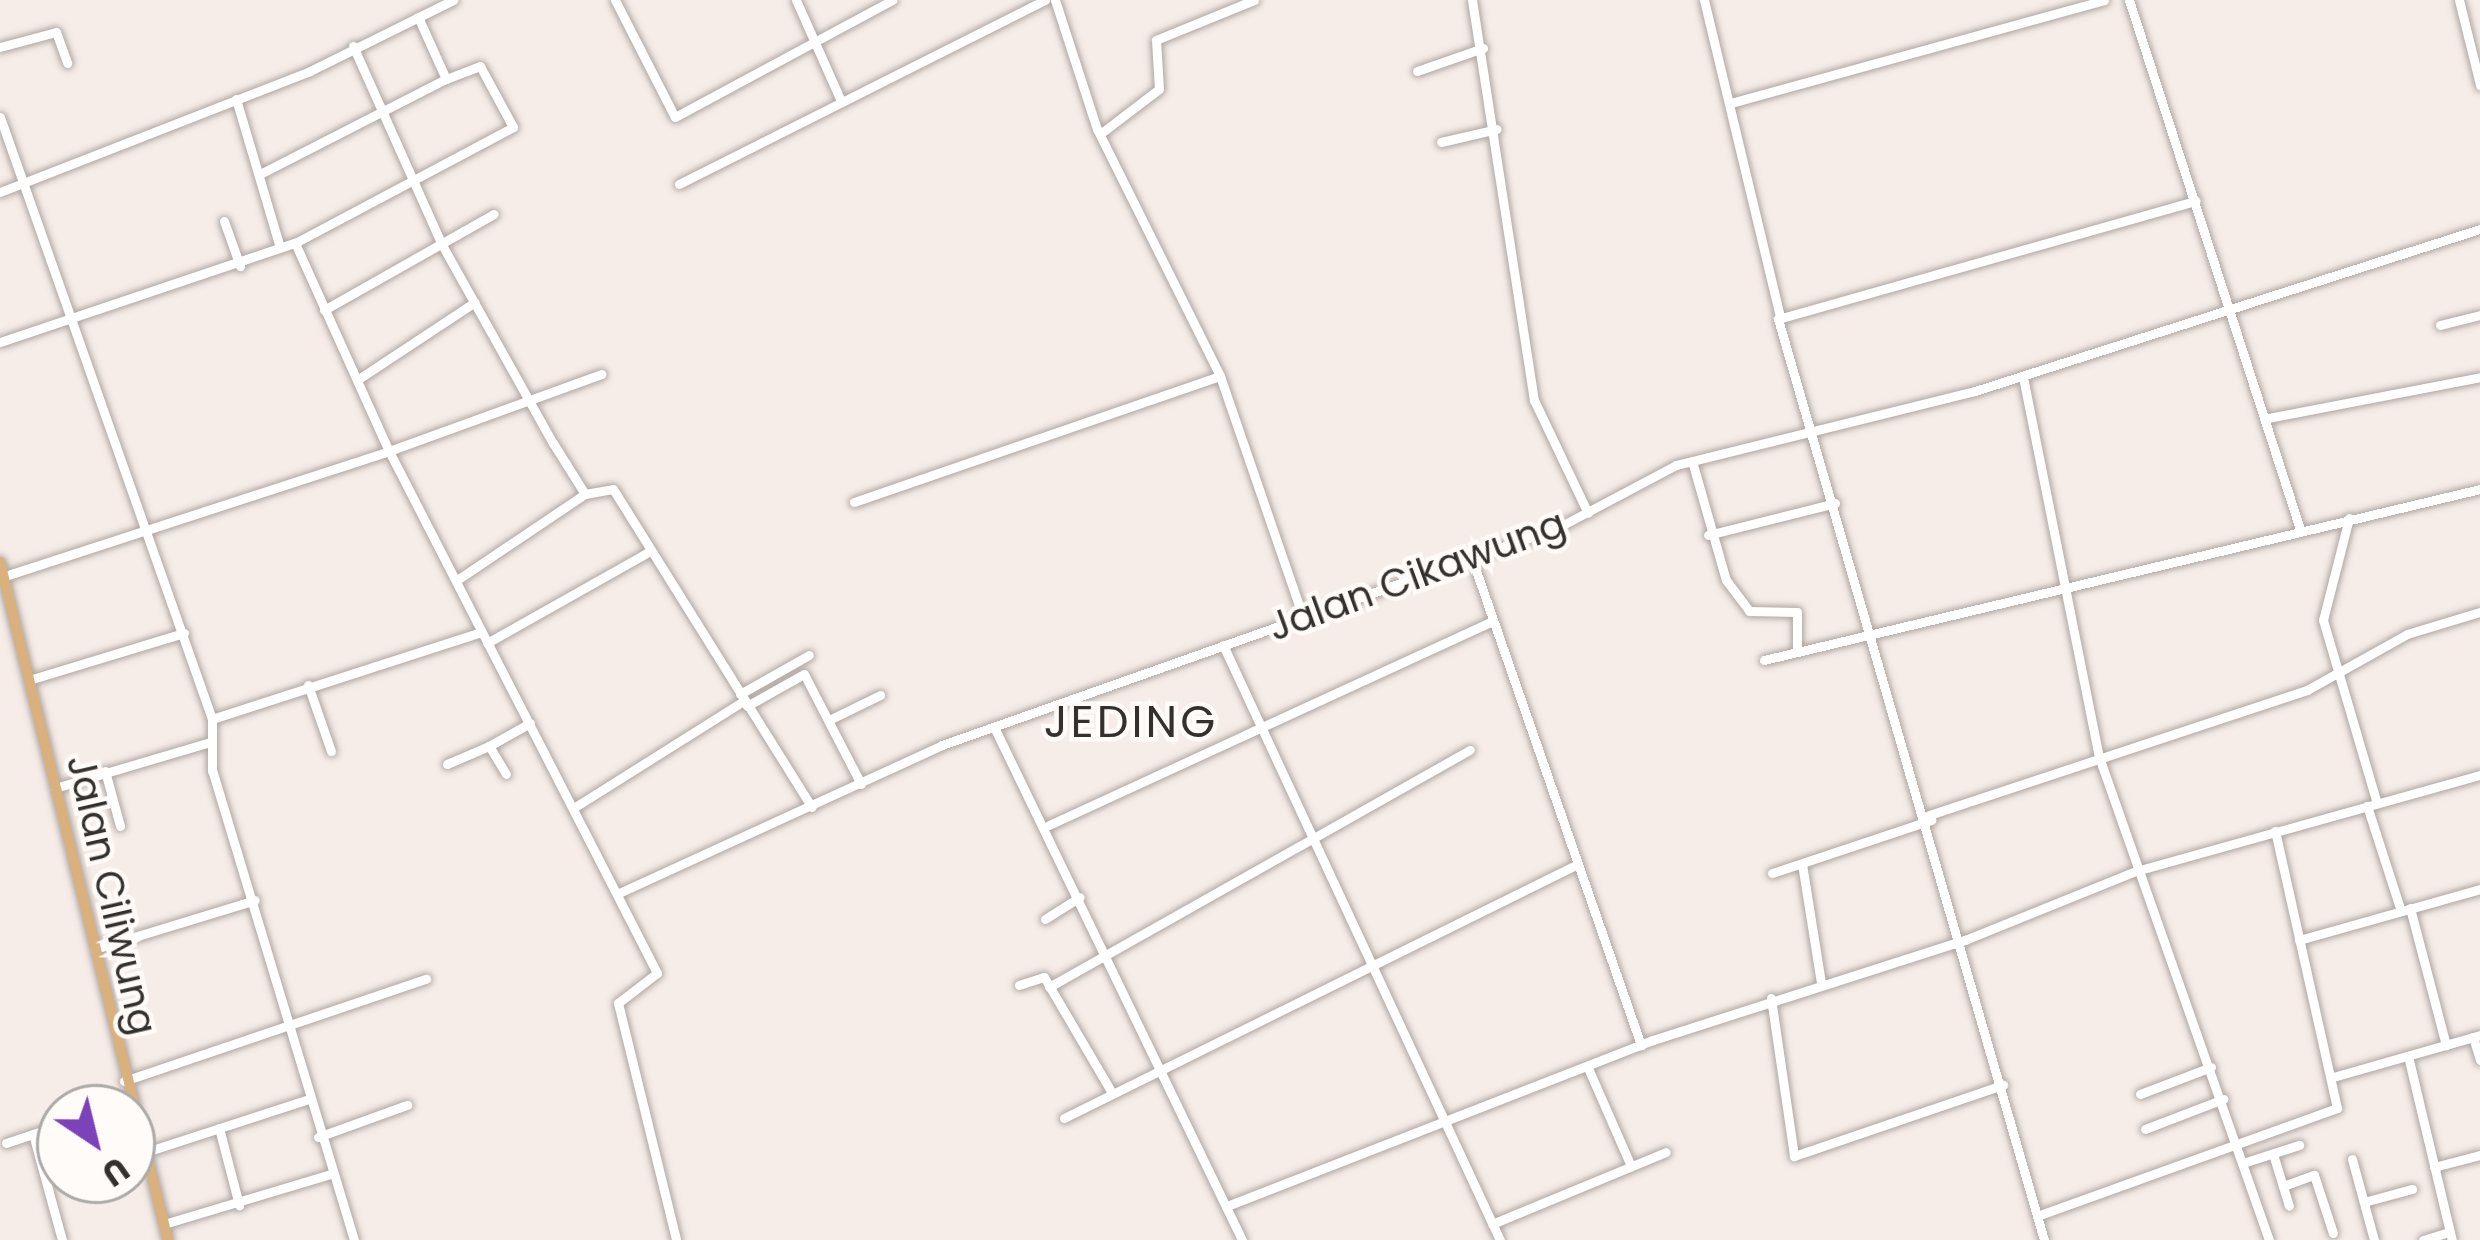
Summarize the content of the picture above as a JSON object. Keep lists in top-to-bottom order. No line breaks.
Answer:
{"streets":{"main road":["Jalan Ciliwung"],"street":["Jalan Cikawung"]},"districts":["JEDING"],"north":"bottom right"}
